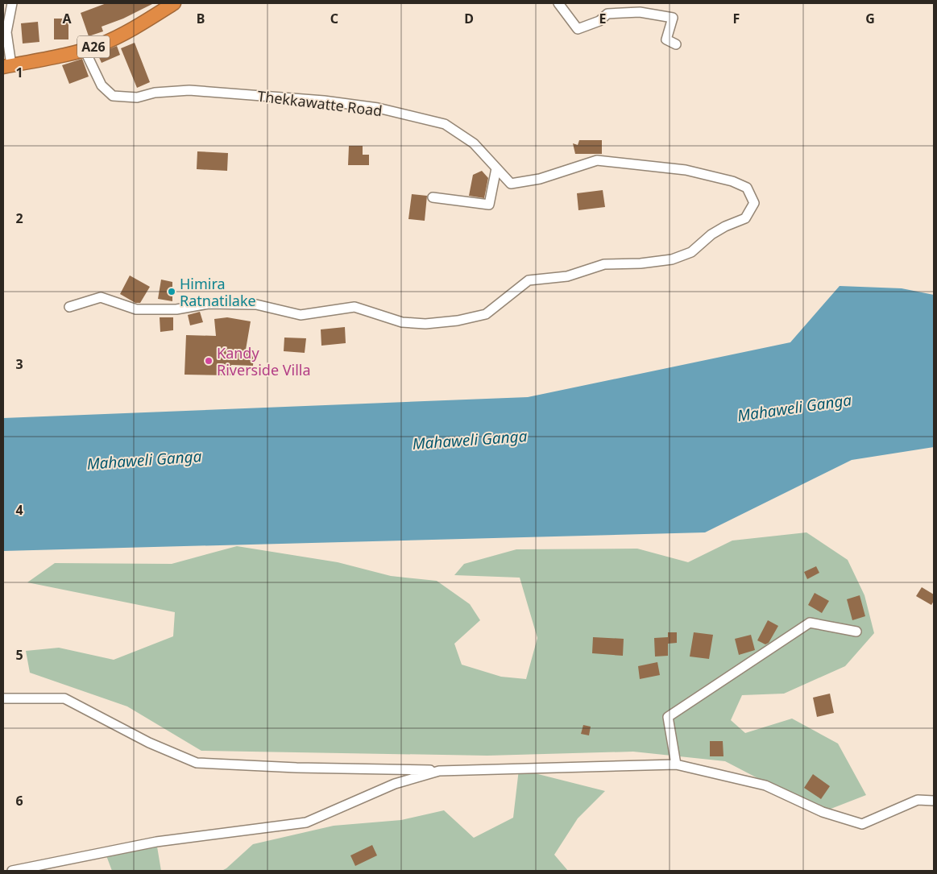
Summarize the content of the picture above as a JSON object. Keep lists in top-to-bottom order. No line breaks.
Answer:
{"streets":{"highway":["A26"],"street":["Thekkawatte Road"]},"crossings":[["A26","Thekkawatte Road"]],"water":["Mahaweli Ganga"],"places":["Himira Ratnatilake","Kandy Riverside Villa"],"grid":{"columns":["A","B","C","D","E","F","G"],"rows":["1","2","3","4","5","6"]}}
